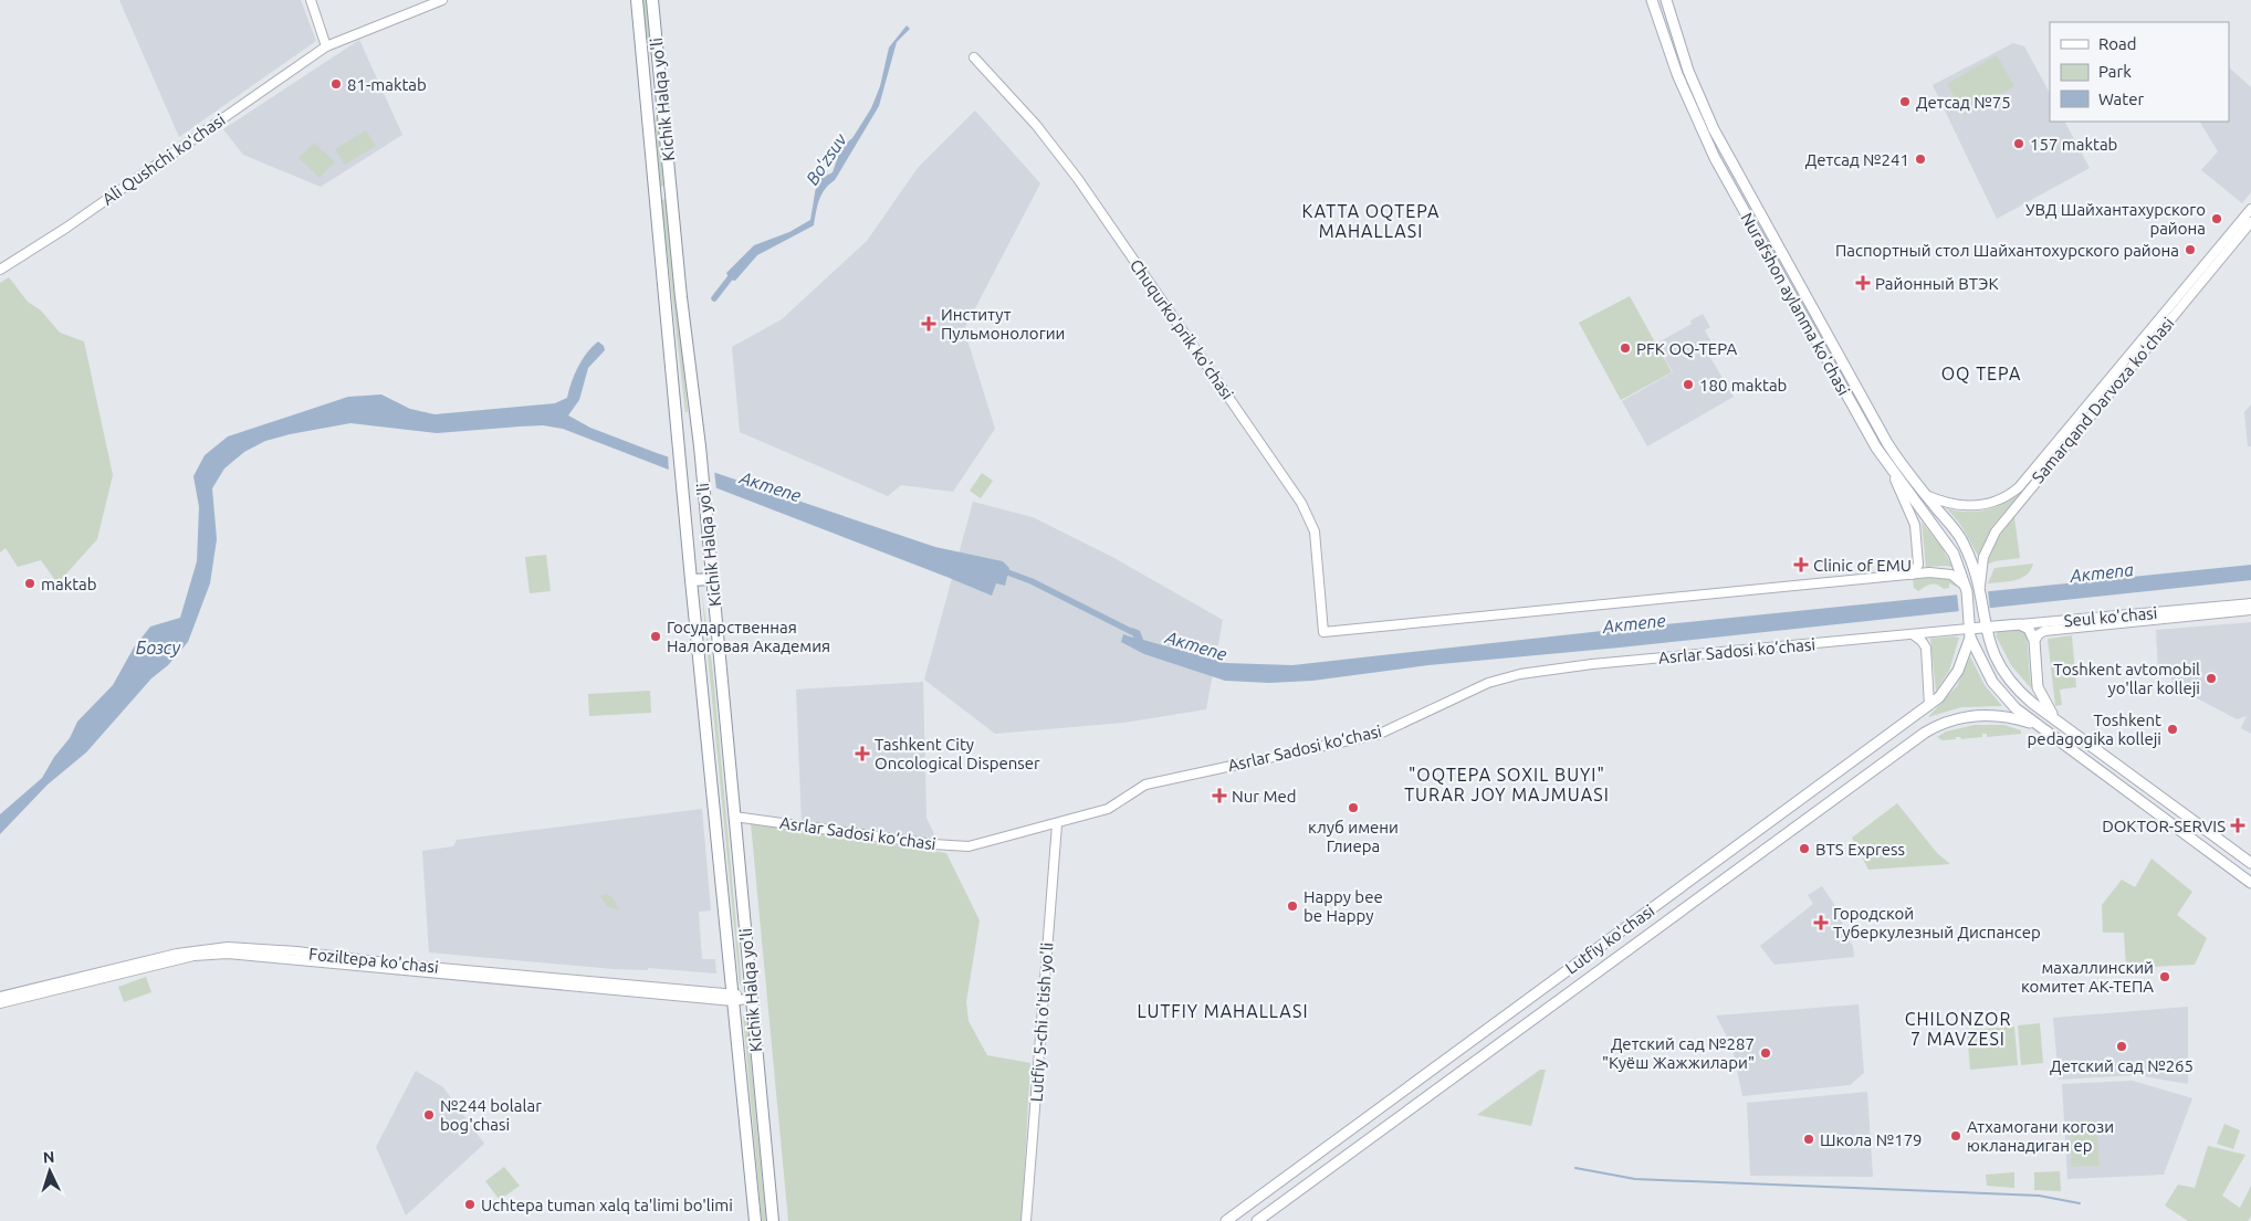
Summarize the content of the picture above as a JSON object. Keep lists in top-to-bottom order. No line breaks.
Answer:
{"streets":{"highway":["Kichik Halqa yo'li"],"main road":["Ali Qushchi koʻchasi","Nurafshon aylanma ko'chasi","Chuqurko'prik ko'chasi","Samarqand Darvoza koʻchasi","Seul ko'chasi","Asrlar Sadosi ko‘chasi","Lutfiy ko'chasi","Foziltepa ko'chasi","Lutfiy 5-chi o'tish yo'li"]},"crossings":[["Kichik Halqa yo'li","Asrlar Sadosi ko‘chasi"],["Kichik Halqa yo'li","Foziltepa ko'chasi"],["Nurafshon aylanma ko'chasi","Samarqand Darvoza koʻchasi"],["Nurafshon aylanma ko'chasi","Seul ko'chasi"],["Nurafshon aylanma ko'chasi","Asrlar Sadosi ko‘chasi"],["Nurafshon aylanma ko'chasi","Lutfiy ko'chasi"],["Seul ko'chasi","Asrlar Sadosi ko‘chasi"],["Seul ko'chasi","Lutfiy ko'chasi"],["Asrlar Sadosi ko‘chasi","Lutfiy ko'chasi"],["Asrlar Sadosi ko‘chasi","Lutfiy 5-chi o'tish yo'li"]],"districts":["KATTA OQTEPA MAHALLASI","OQ TEPA","\"OQTEPA SOXIL BUYI\" TURAR JOY MAJMUASI","LUTFIY MAHALLASI","CHILONZOR 7 MAVZESI"],"water":["Bo'zsuv","Актепе","Актепа","Бозсу"],"places":{"other":["81-maktab","Детсад №75","157 maktab","Детсад №241","УВД Шайхантахурского района","Паспортный стол Шайхантохурского района","PFK OQ-TEPA","180 maktab","maktab","Государственная Налоговая Академия","Toshkent avtomobil yo'llar kolleji","Toshkent pedagogika kolleji","клуб имени Глиера","BTS Express","Happy bee be Happy","махаллинский комитет АК-ТЕПА","Детский сад №265","Детский сад №287 \"Куёш Жажжилари\"","№244 bolalar bog'chasi","Атхамогани когози юкланадиган ер","Школа №179","Uchtepa tuman xalq ta'limi bo'limi"],"health":["Районный ВТЭК","Институт Пульмонологии","Clinic of EMU","Tashkent City Oncological Dispenser","Nur Med","DOKTOR-SERVIS","Городской Туберкулезный Диспансер"]},"legend":["Road","Park","Water"],"north":"top"}
